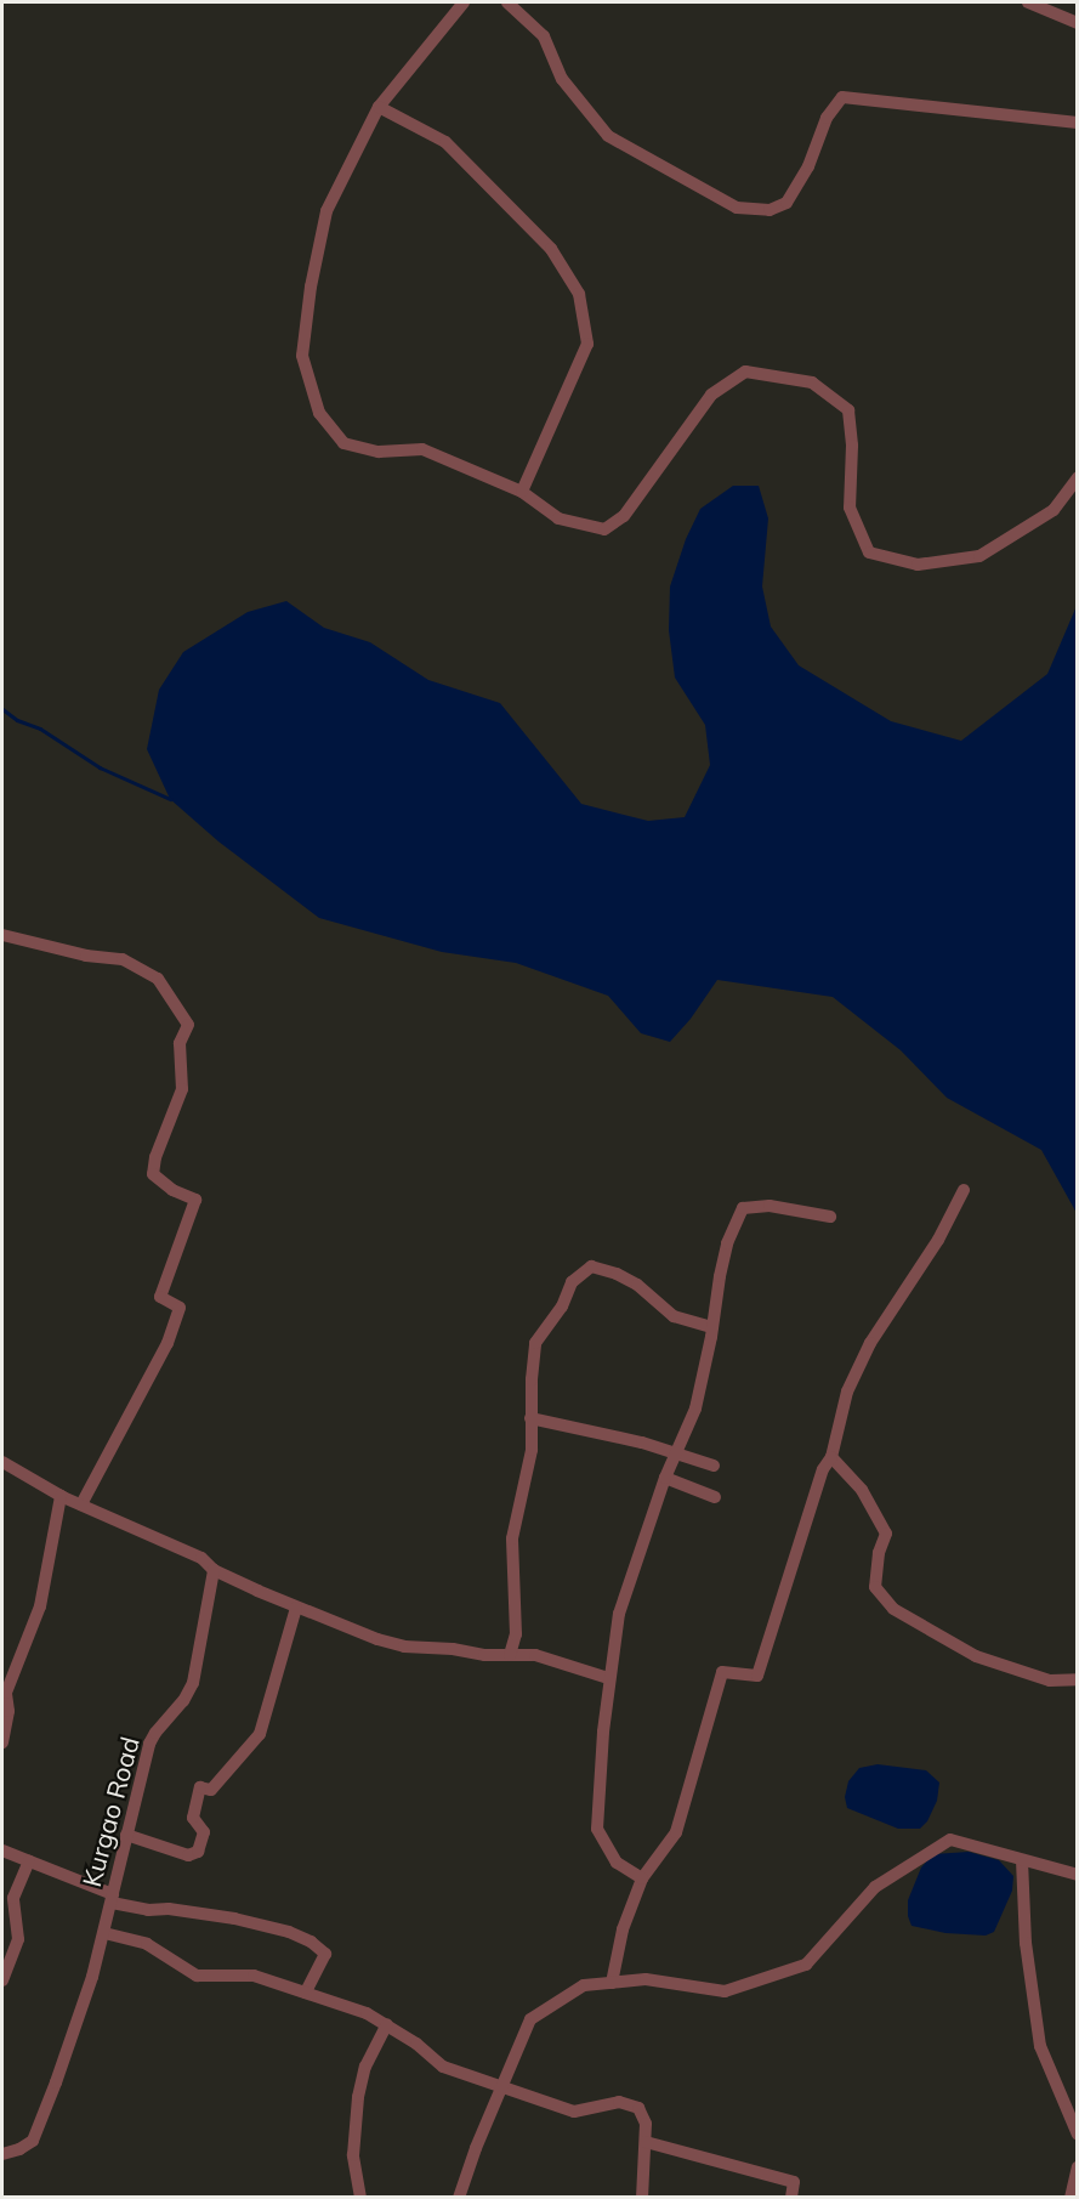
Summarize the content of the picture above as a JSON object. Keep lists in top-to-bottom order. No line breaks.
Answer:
{"streets":{"street":["Kurgao Road"]}}
